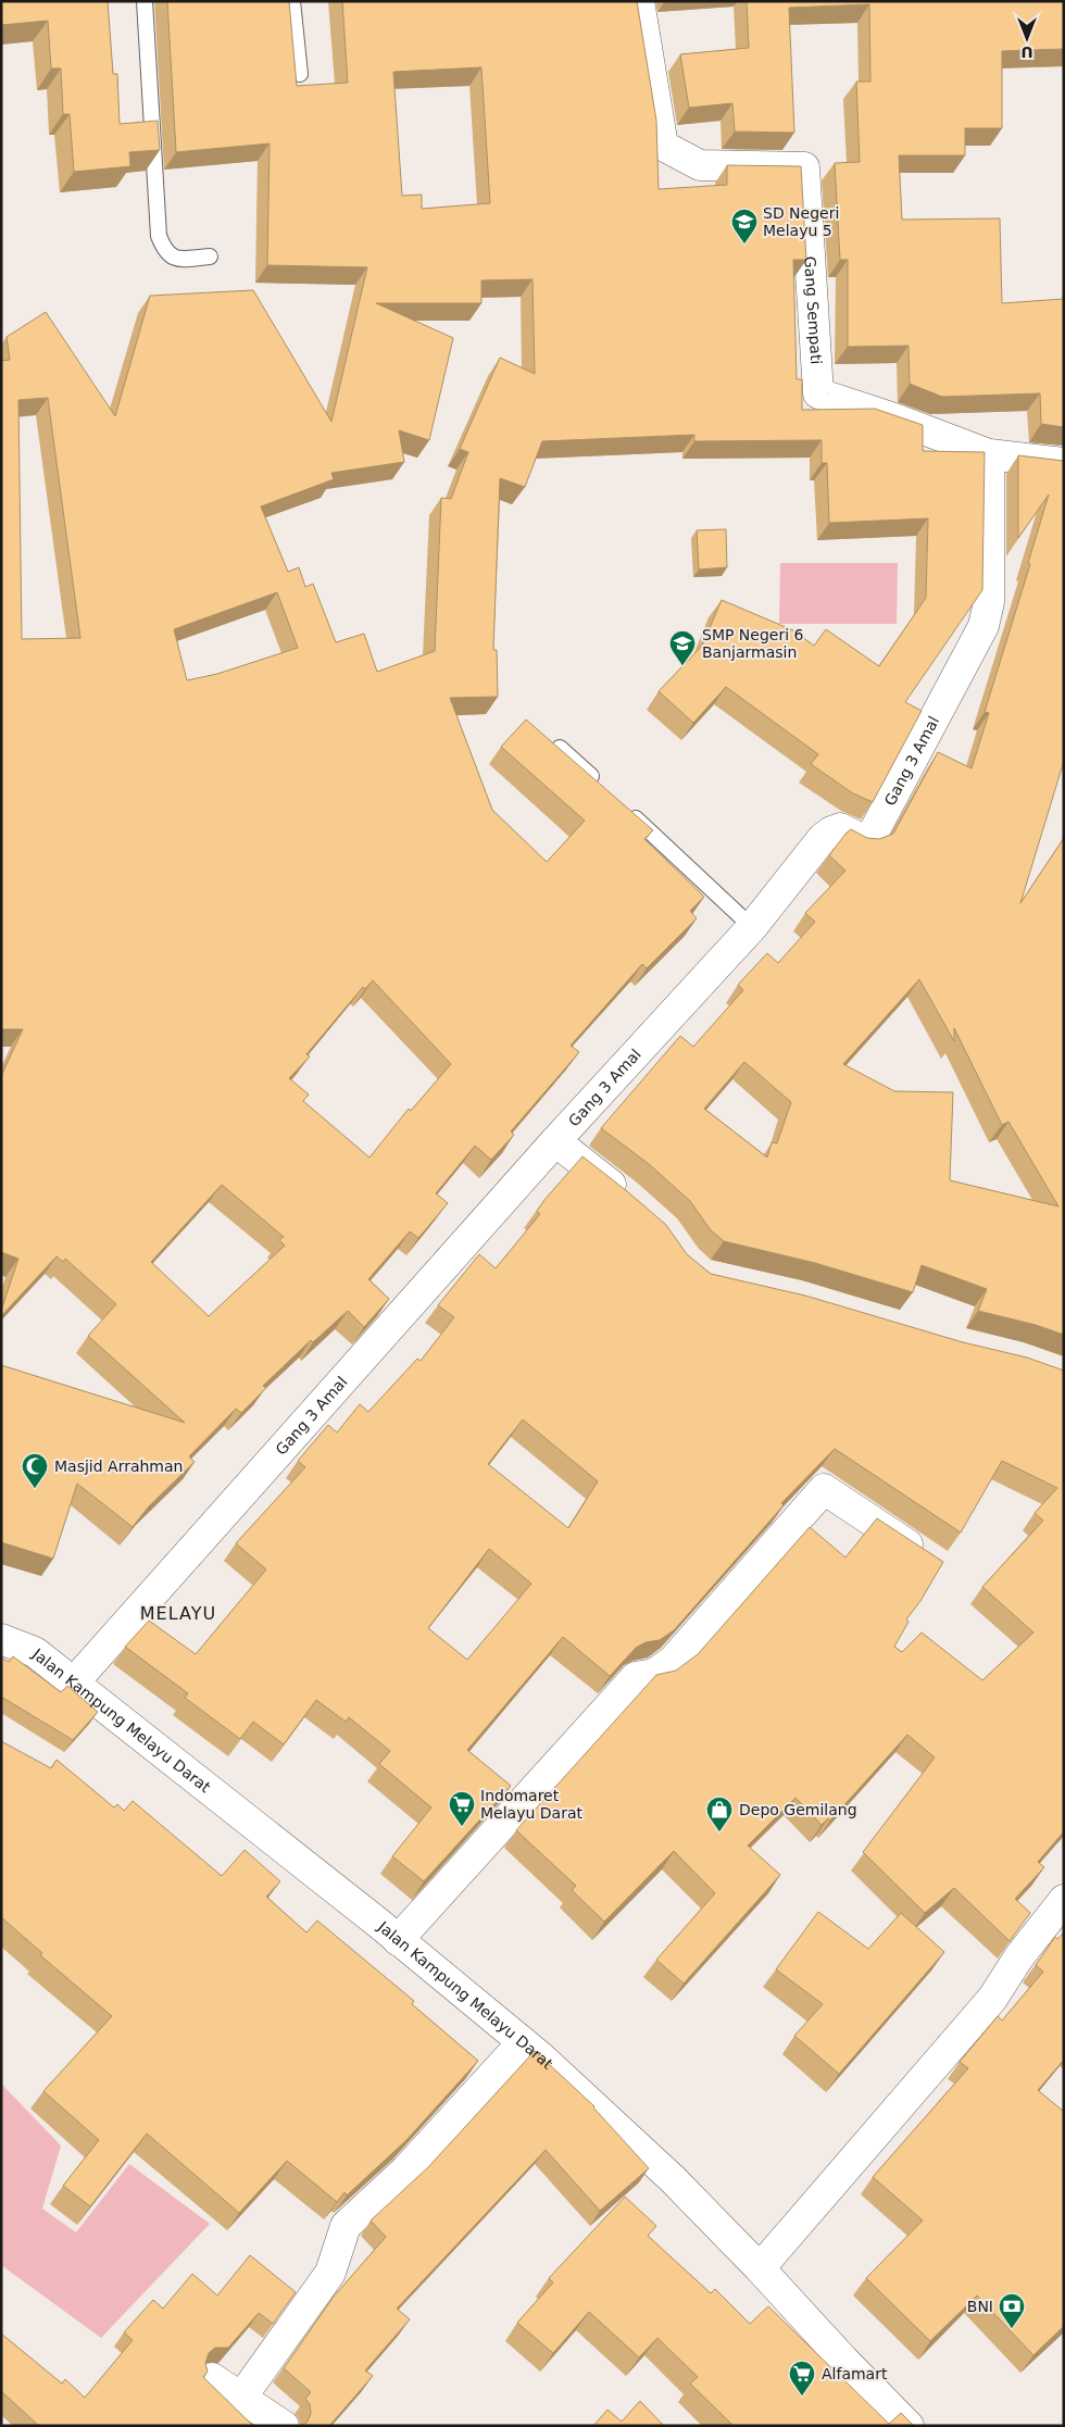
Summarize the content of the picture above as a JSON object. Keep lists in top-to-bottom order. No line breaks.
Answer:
{"streets":{"street":["Gang Sempati","Gang 3 Amal","Jalan Kampung Melayu Darat"]},"crossings":[["Gang Sempati","Gang 3 Amal"],["Gang 3 Amal","Jalan Kampung Melayu Darat"]],"districts":["MELAYU"],"places":{"school or university":["SD Negeri Melayu 5","SMP Negeri 6 Banjarmasin"],"mosque":["Masjid Arrahman"],"supermarket":["Indomaret Melayu Darat","Alfamart"],"shop":["Depo Gemilang"],"bank":["BNI"]},"north":"bottom"}
